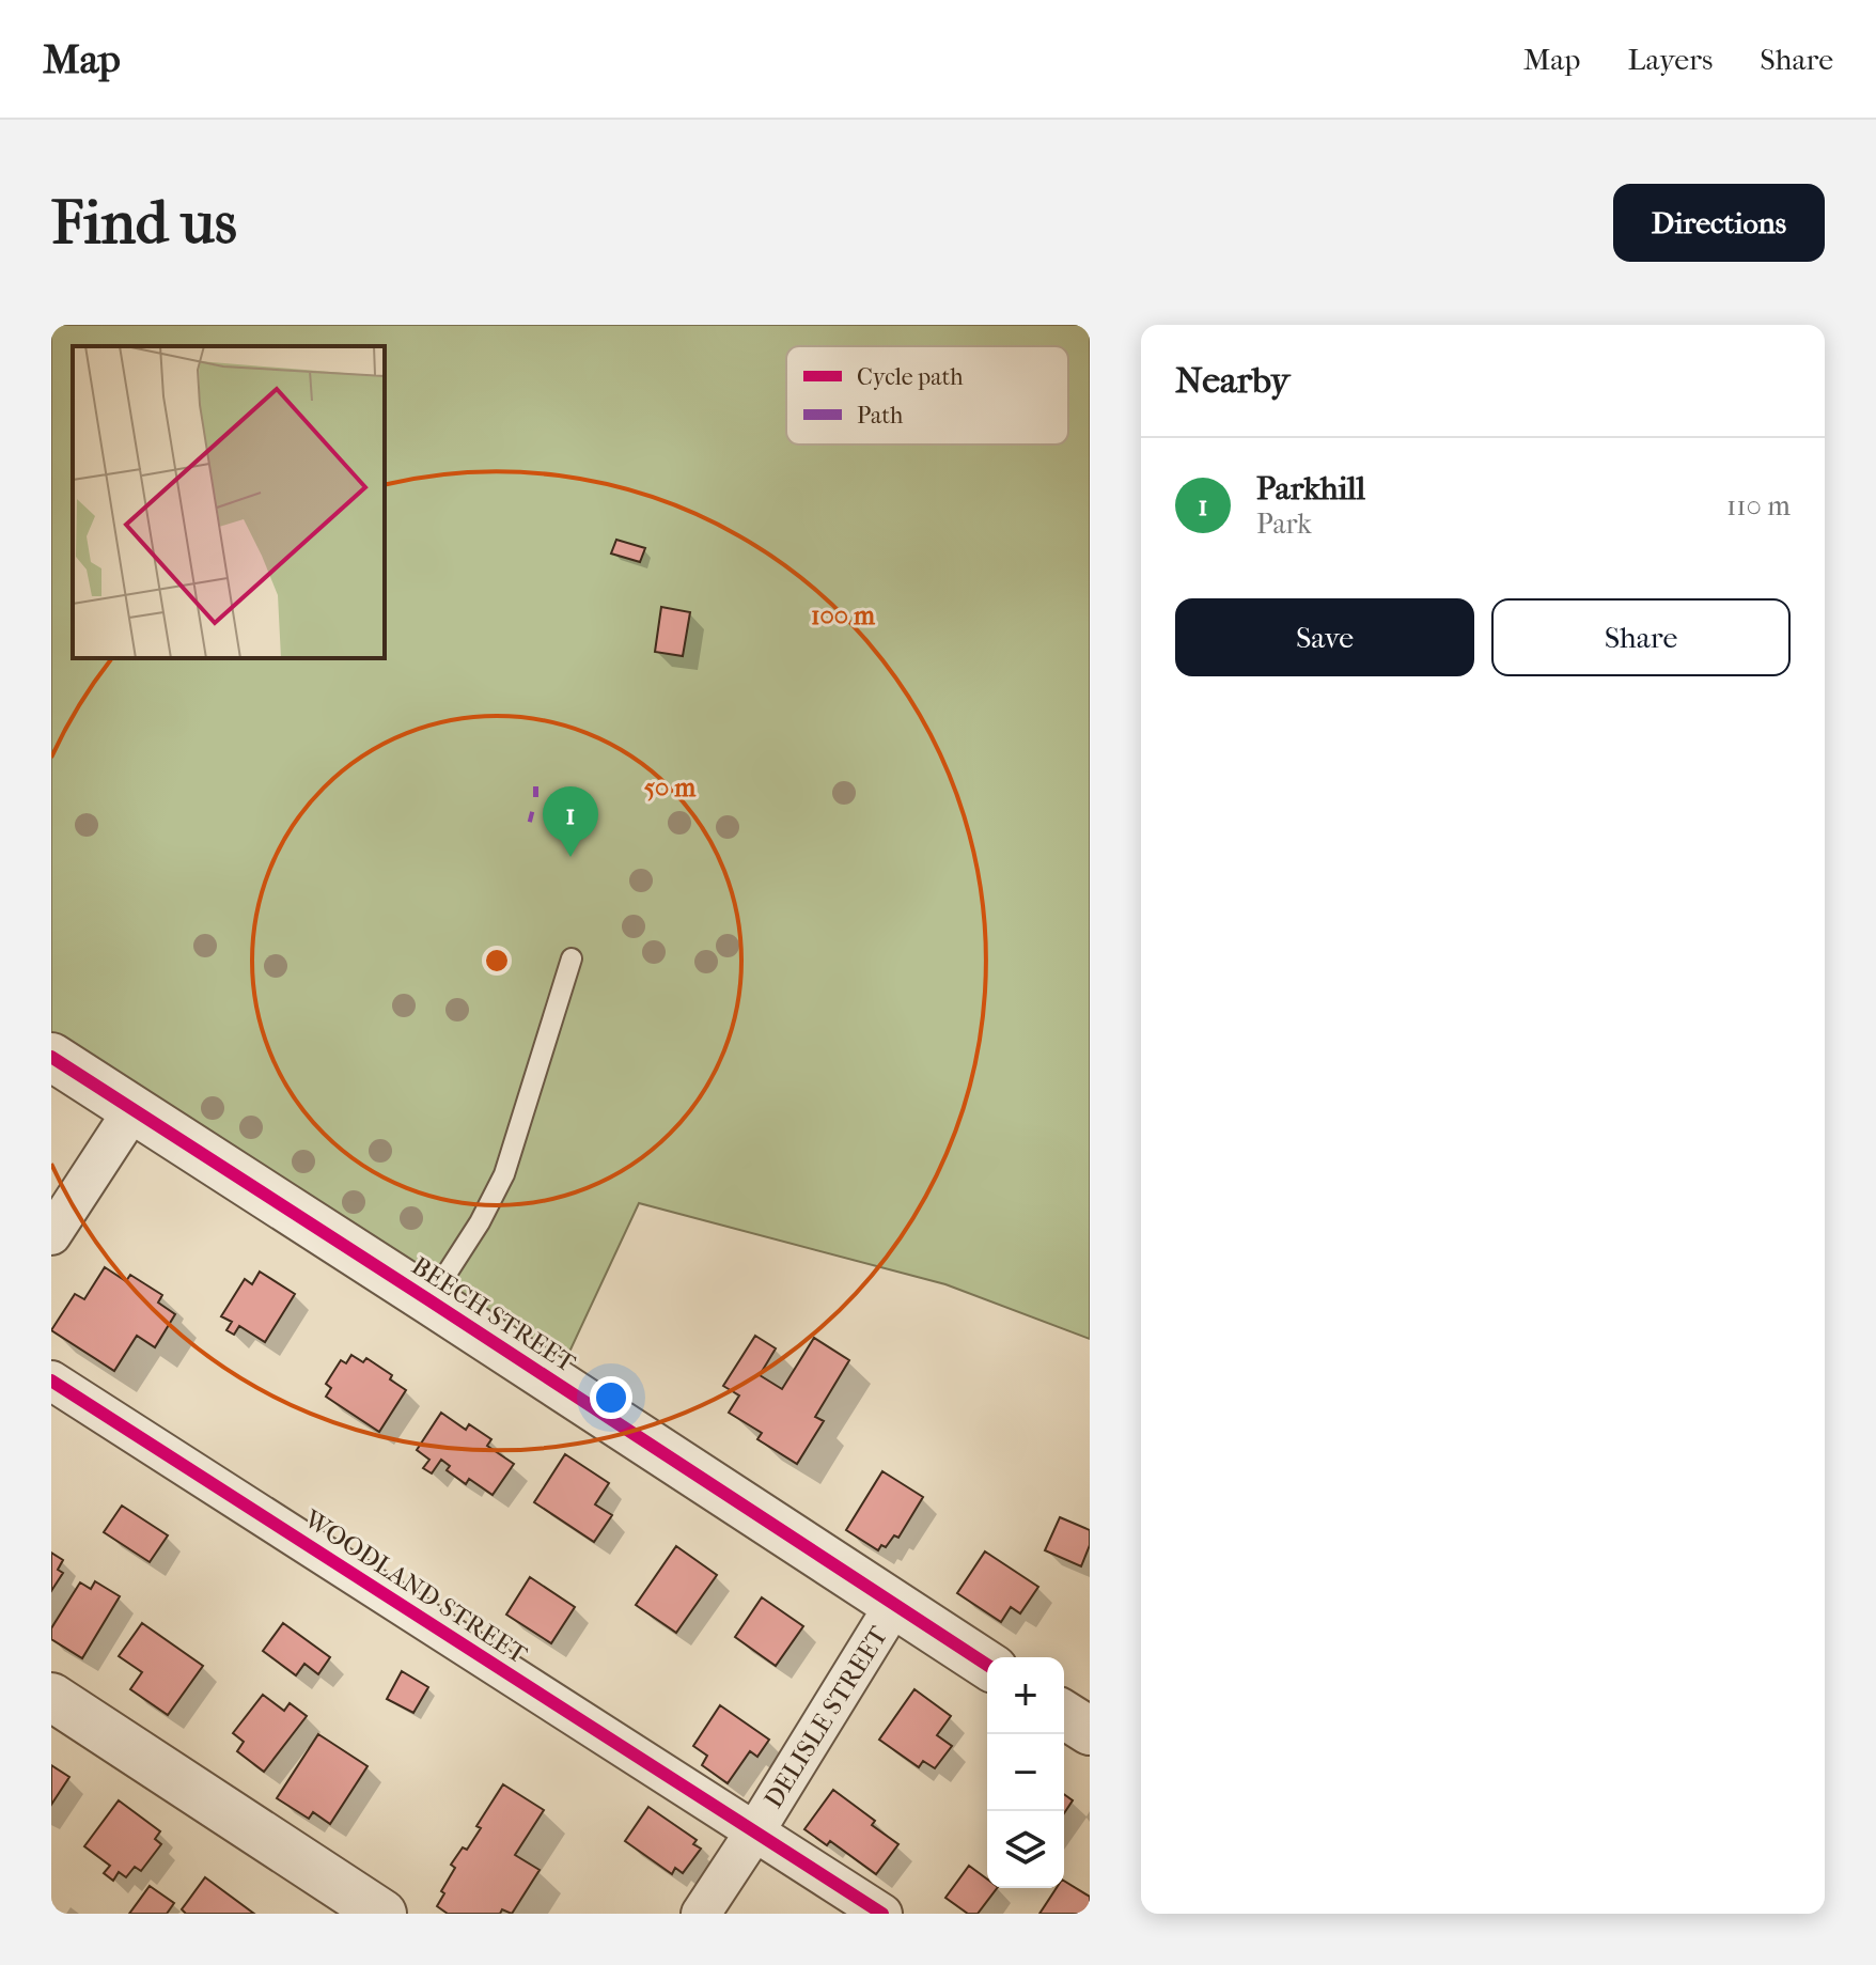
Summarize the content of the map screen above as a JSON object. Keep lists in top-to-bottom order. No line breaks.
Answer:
{"streets":{"street":["BEECH STREET","WOODLAND STREET","DELISLE STREET"]},"crossings":[["BEECH STREET","DELISLE STREET"],["WOODLAND STREET","DELISLE STREET"]],"legend":["Cycle path","Path"],"page":{"header":"Map","nav":["Map","Layers","Share"],"buttons":["Directions",["Save","Share"]],"title":"Find us","heading":"Nearby","list":[{"mark":"1","name":"Parkhill","note":"Park","value":"110 m"}],"pins":"1","map_buttons":["+","−"]},"rings":["100 m","50 m"]}
